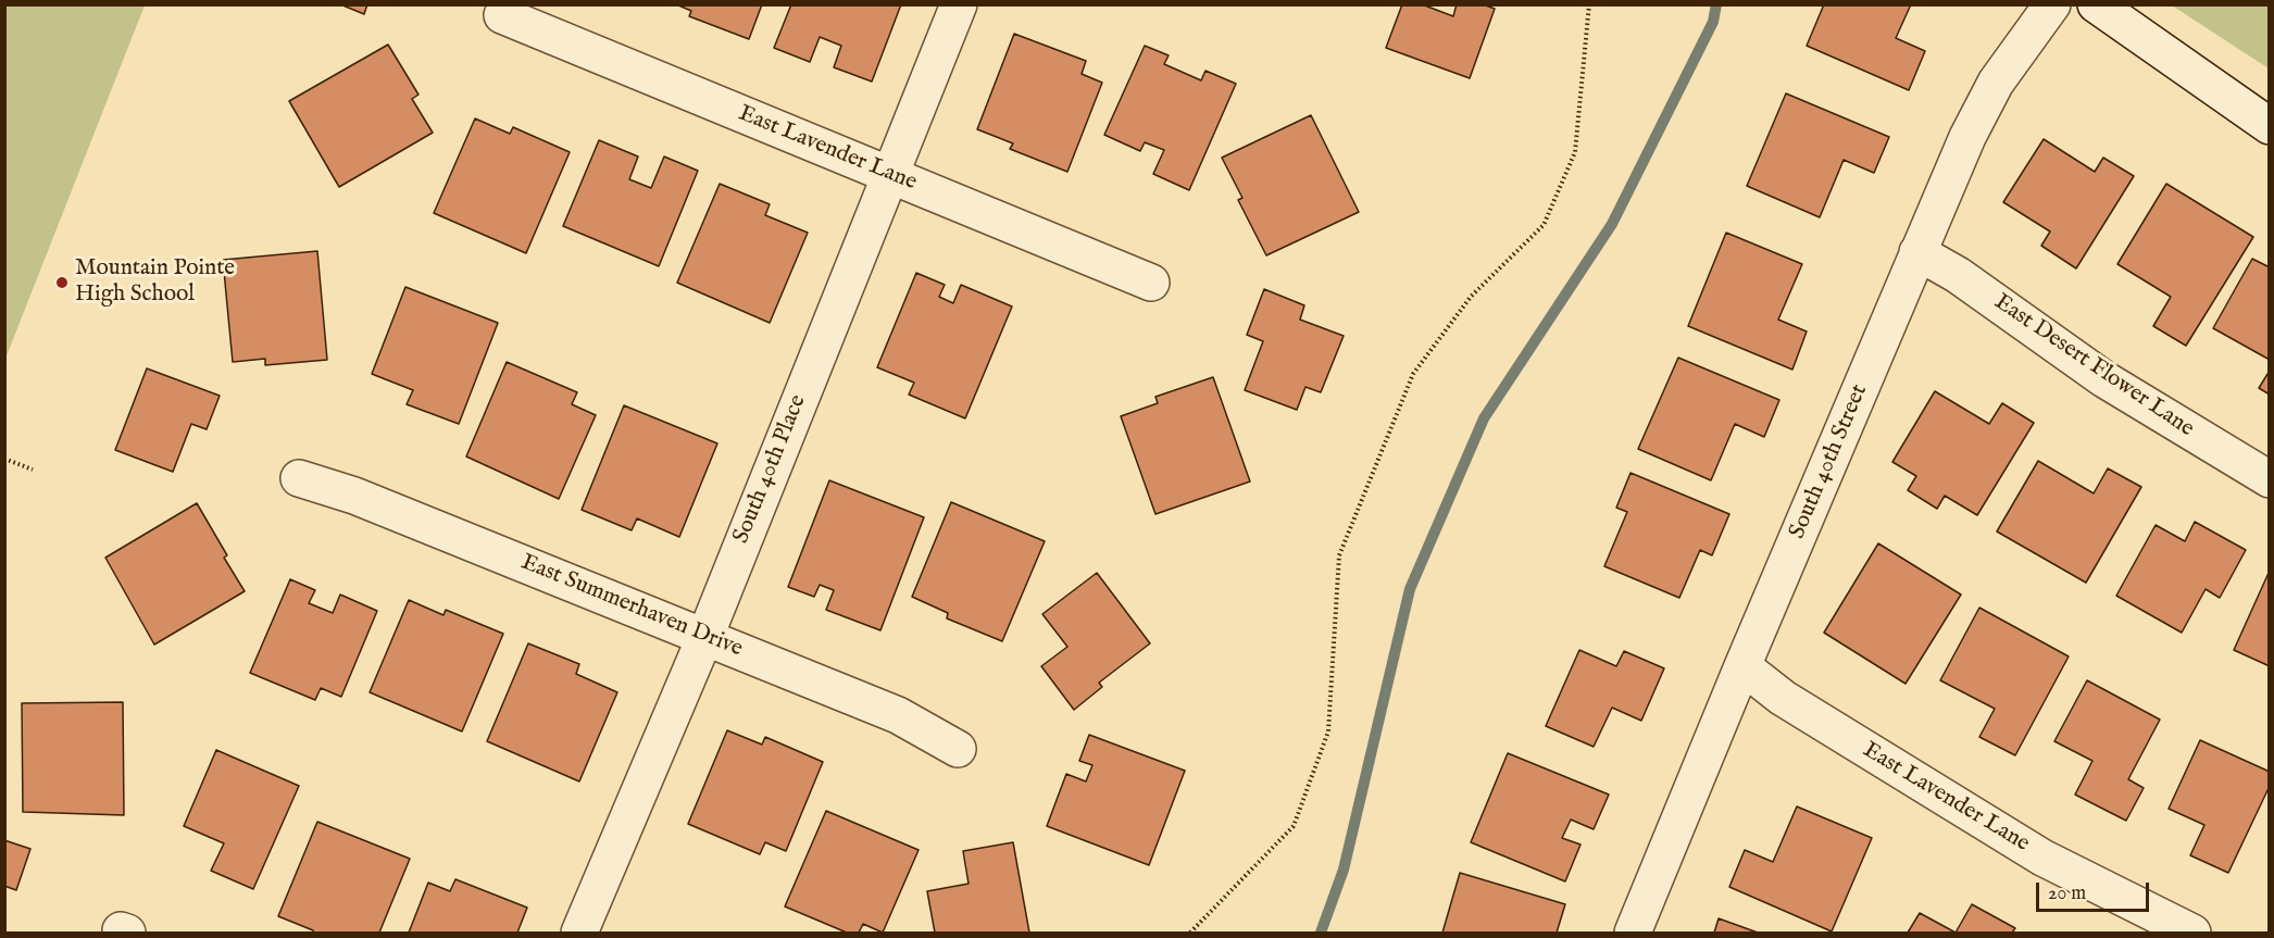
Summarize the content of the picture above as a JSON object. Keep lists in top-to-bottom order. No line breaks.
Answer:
{"streets":{"street":["East Lavender Lane","East Desert Flower Lane","South 40th Street","South 40th Place","East Summerhaven Drive"]},"crossings":[["East Lavender Lane","South 40th Street"],["East Lavender Lane","South 40th Place"],["East Desert Flower Lane","South 40th Street"],["South 40th Place","East Summerhaven Drive"]],"places":["Mountain Pointe High School"],"scale_bar":"20 m"}
